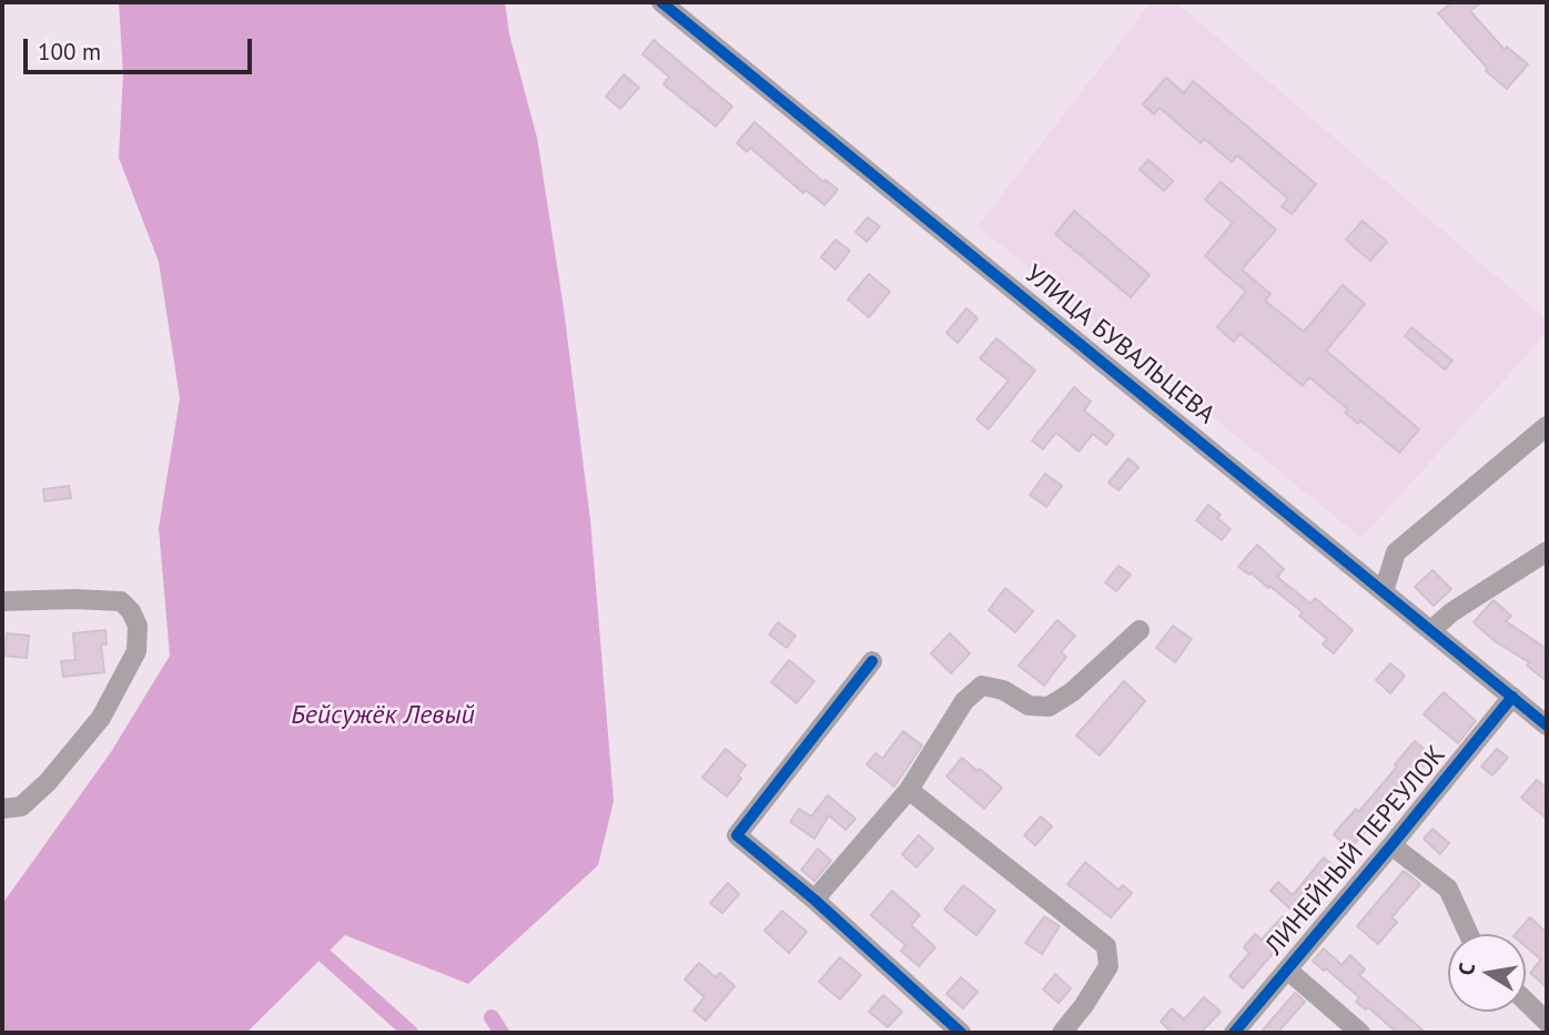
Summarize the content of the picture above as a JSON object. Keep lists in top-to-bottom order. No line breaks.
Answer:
{"streets":{"street":["УЛИЦА БУВАЛЬЦЕВА","ЛИНЕЙНЫЙ ПЕРЕУЛОК"]},"crossings":[["УЛИЦА БУВАЛЬЦЕВА","ЛИНЕЙНЫЙ ПЕРЕУЛОК"]],"water":["Бейсужёк Левый"],"scale_bar":"100 m","north":"left"}
